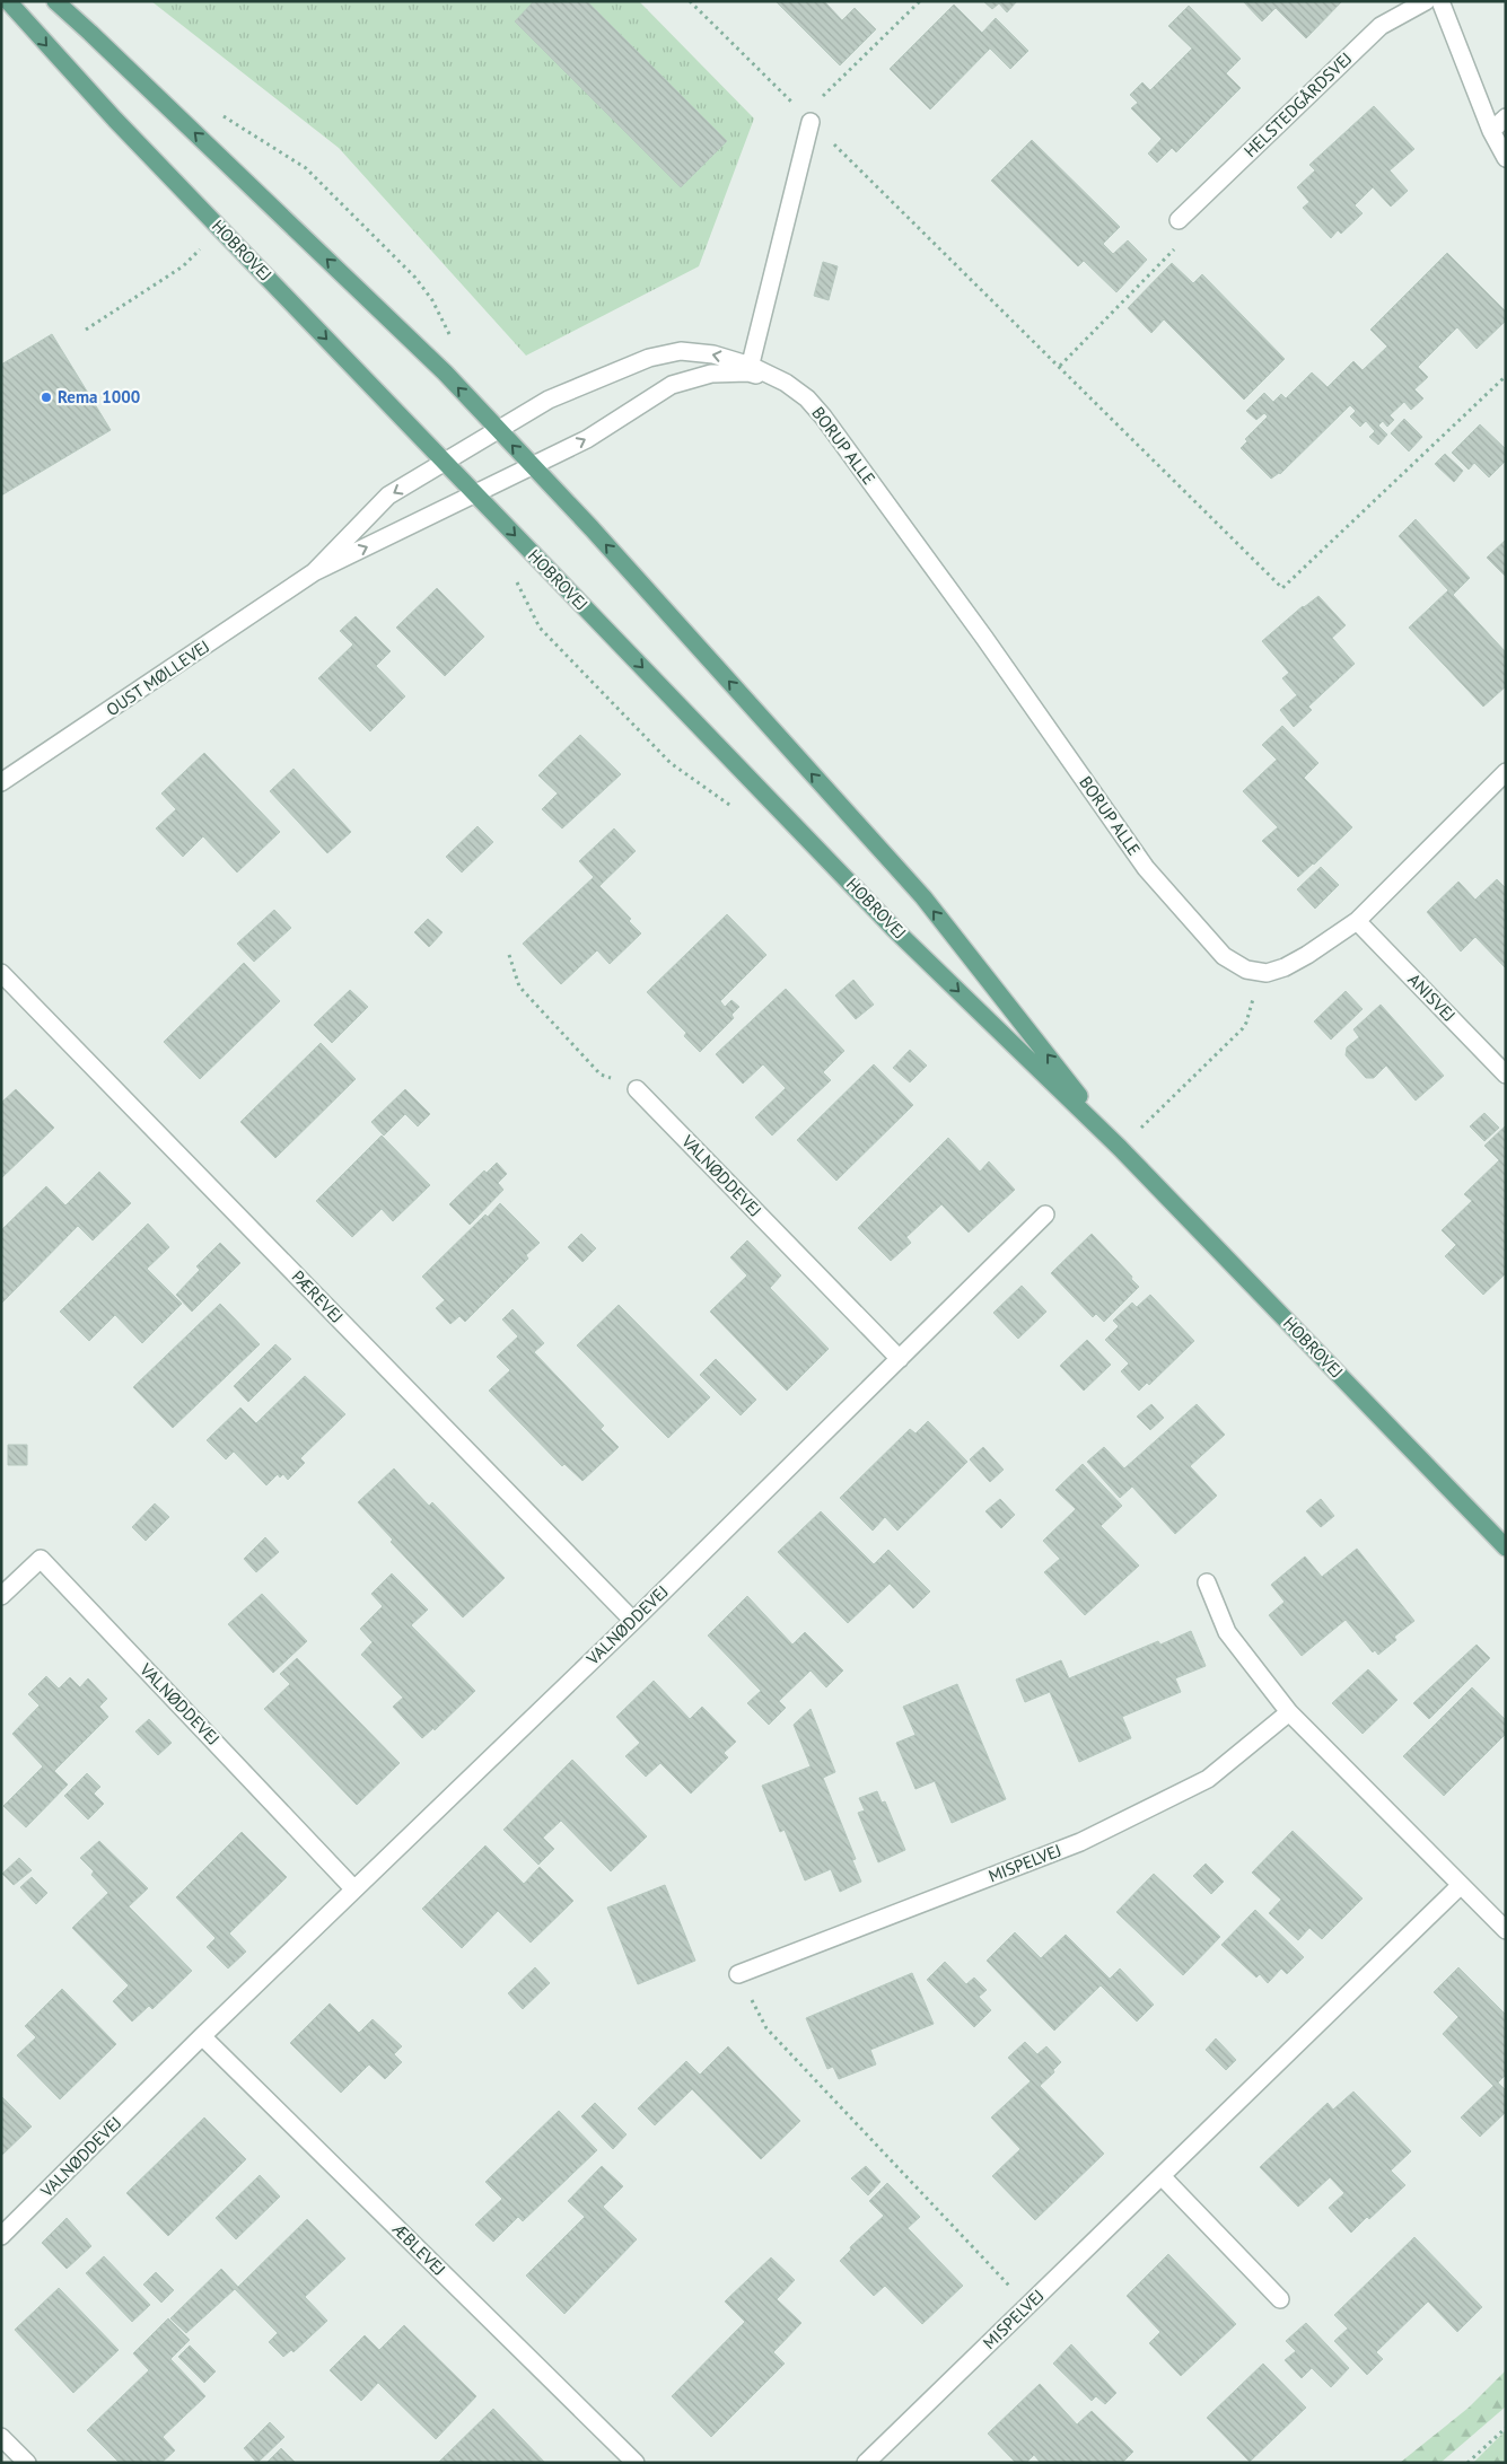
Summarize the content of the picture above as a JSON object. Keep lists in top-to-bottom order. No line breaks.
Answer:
{"streets":{"main road":["HOBROVEJ"],"street":["HELSTEDGÅRDSVEJ","BORUP ALLE","OUST MØLLEVEJ","ANISVEJ","VALNØDDEVEJ","PÆREVEJ","MISPELVEJ","ÆBLEVEJ"]},"crossings":[["HOBROVEJ","BORUP ALLE"],["HOBROVEJ","OUST MØLLEVEJ"],["BORUP ALLE","OUST MØLLEVEJ"],["VALNØDDEVEJ","PÆREVEJ"],["VALNØDDEVEJ","ÆBLEVEJ"]],"places":["Rema 1000"]}
